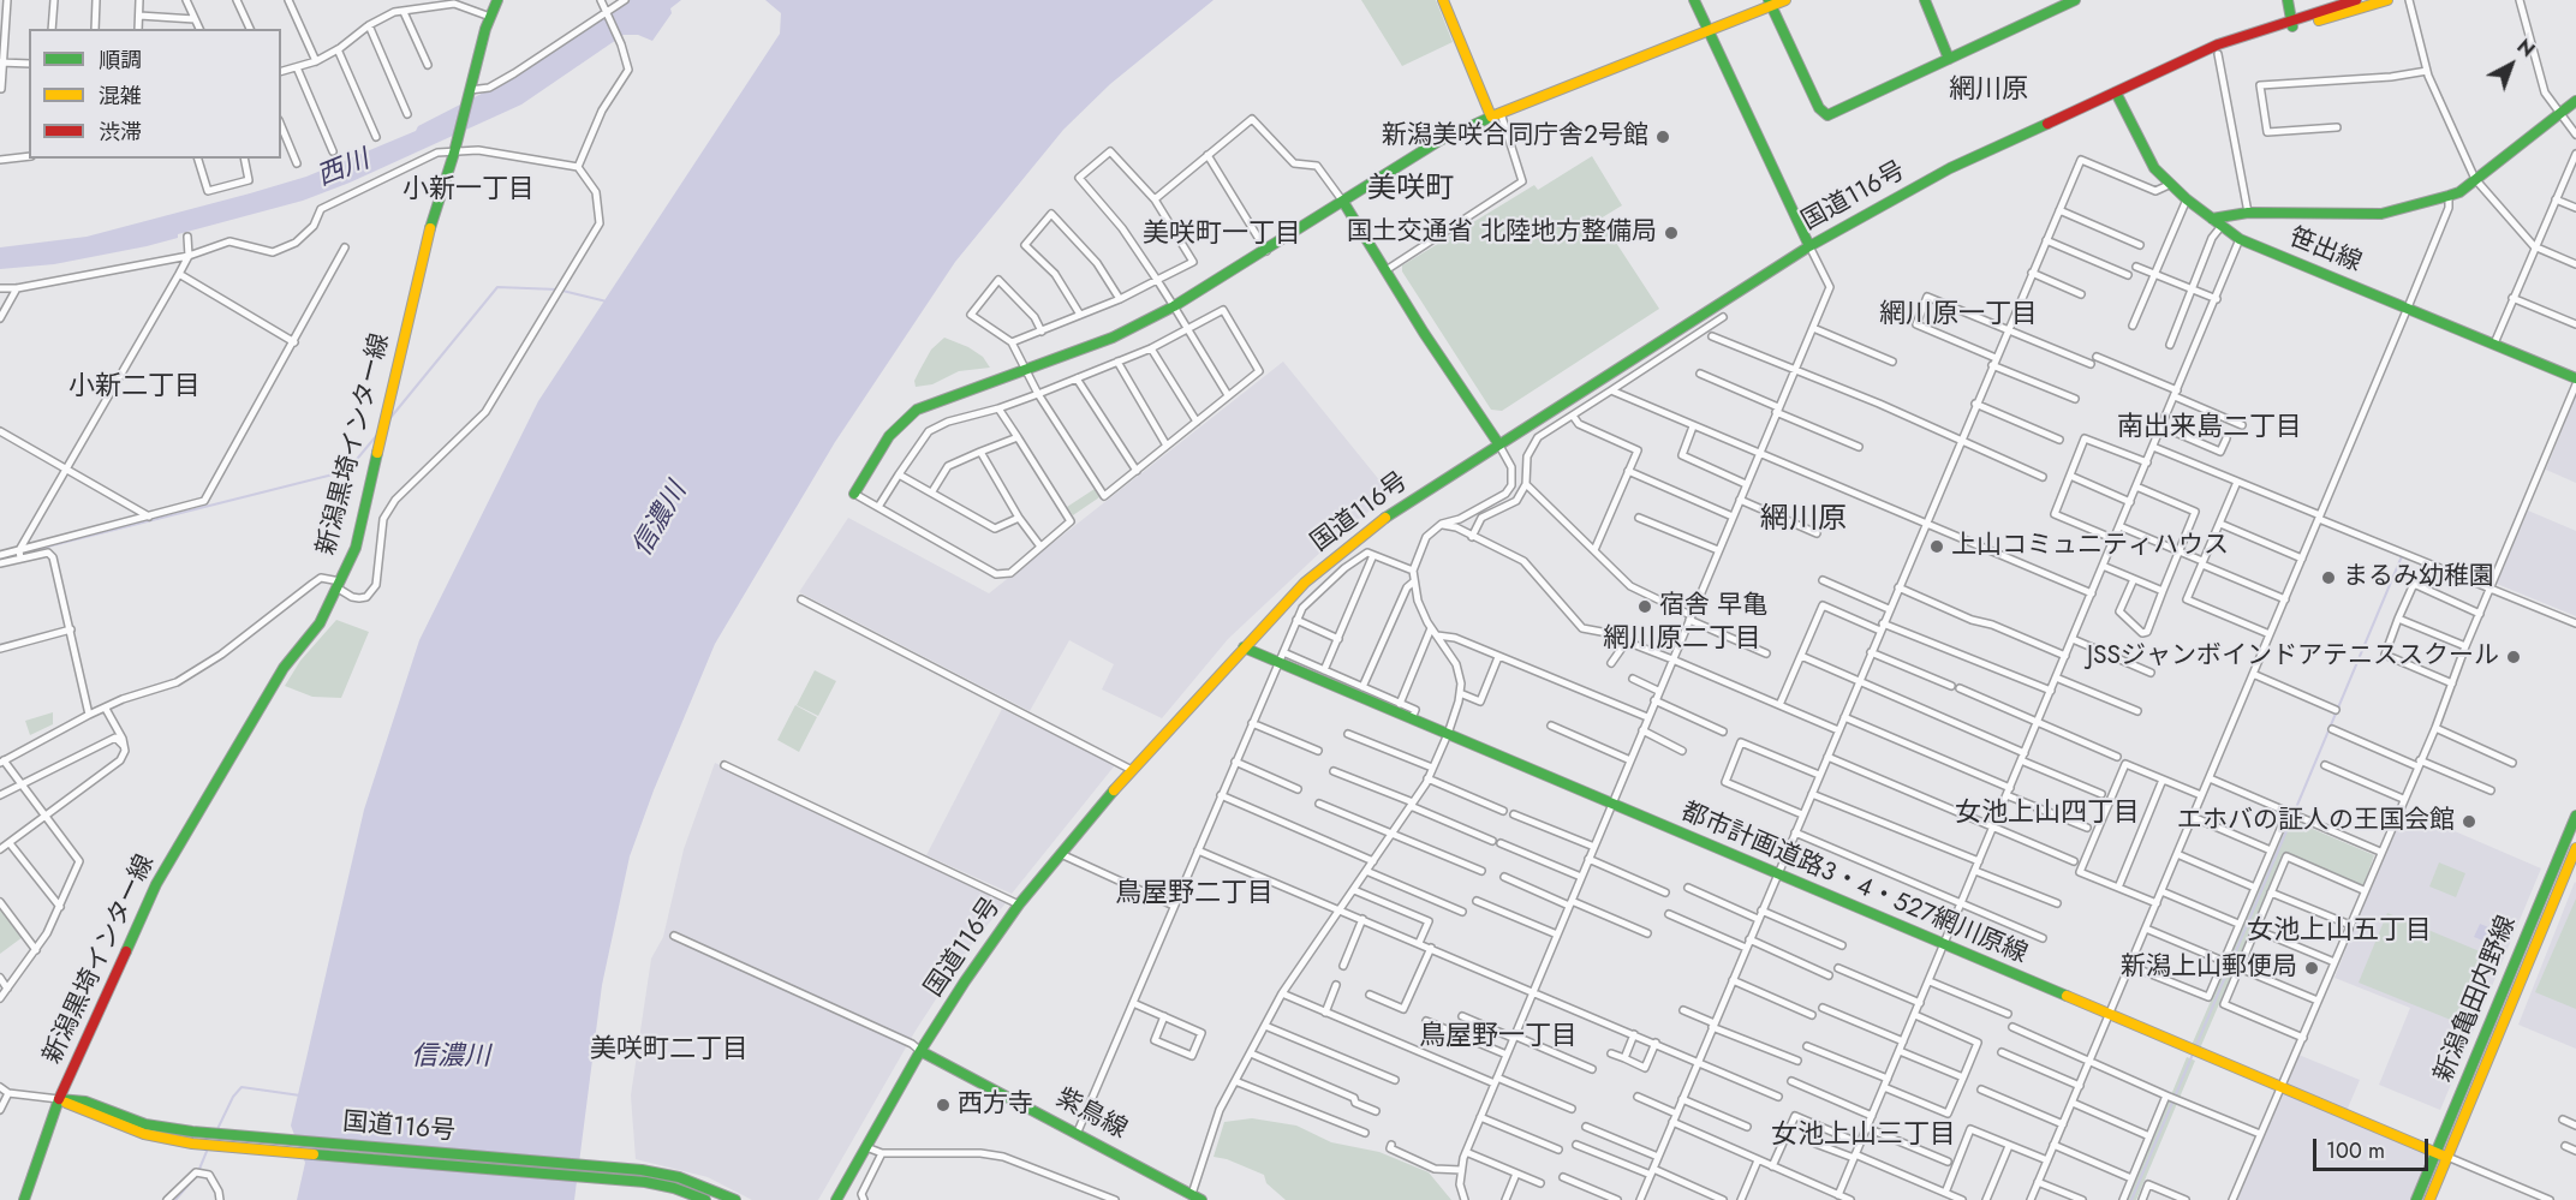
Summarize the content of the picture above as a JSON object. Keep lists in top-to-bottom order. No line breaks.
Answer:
{"streets":{"main road":["国道116号","笹出線","新潟黒埼インター線","都市計画道路3・4・527網川原線","新潟亀田内野線","紫鳥線"]},"crossings":[["国道116号","笹出線"],["国道116号","新潟黒埼インター線"],["国道116号","都市計画道路3・4・527網川原線"],["国道116号","紫鳥線"],["都市計画道路3・4・527網川原線","新潟亀田内野線"]],"districts":["網川原","美咲町","小新一丁目","美咲町一丁目","網川原一丁目","小新二丁目","南出来島二丁目","網川原","網川原二丁目","女池上山四丁目","鳥屋野二丁目","女池上山五丁目","鳥屋野一丁目","美咲町二丁目","女池上山三丁目"],"water":["西川","信濃川"],"places":["新潟美咲合同庁舎2号館","国土交通省 北陸地方整備局","上山コミュニティハウス","まるみ幼稚園","宿舎 早亀","JSSジャンボインドアテニススクール","エホバの証人の王国会館","新潟上山郵便局","西方寺"],"legend":["順調","混雑","渋滞"],"scale_bar":"100 m","north":"top right"}
